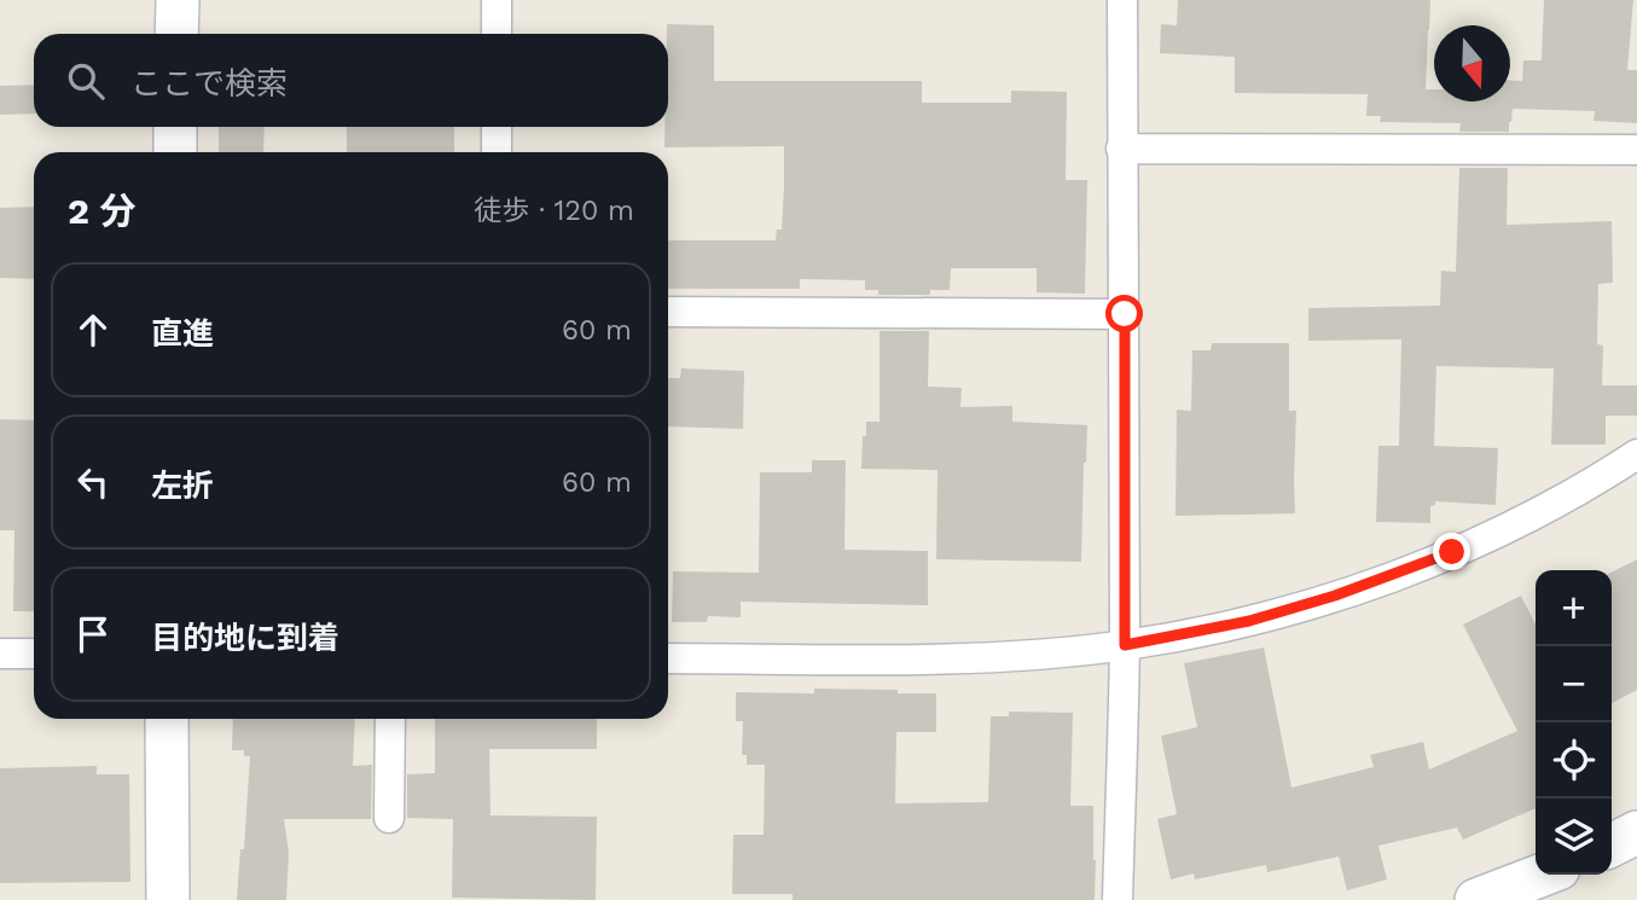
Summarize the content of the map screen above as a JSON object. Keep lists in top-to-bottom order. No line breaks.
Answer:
{"north":"bottom","page":{"search":"ここで検索","heading":["2 分","徒歩 · 120 m"],"list":[["直進","60 m"],["左折","60 m"],"目的地に到着"],"map_buttons":["+","−"]}}
